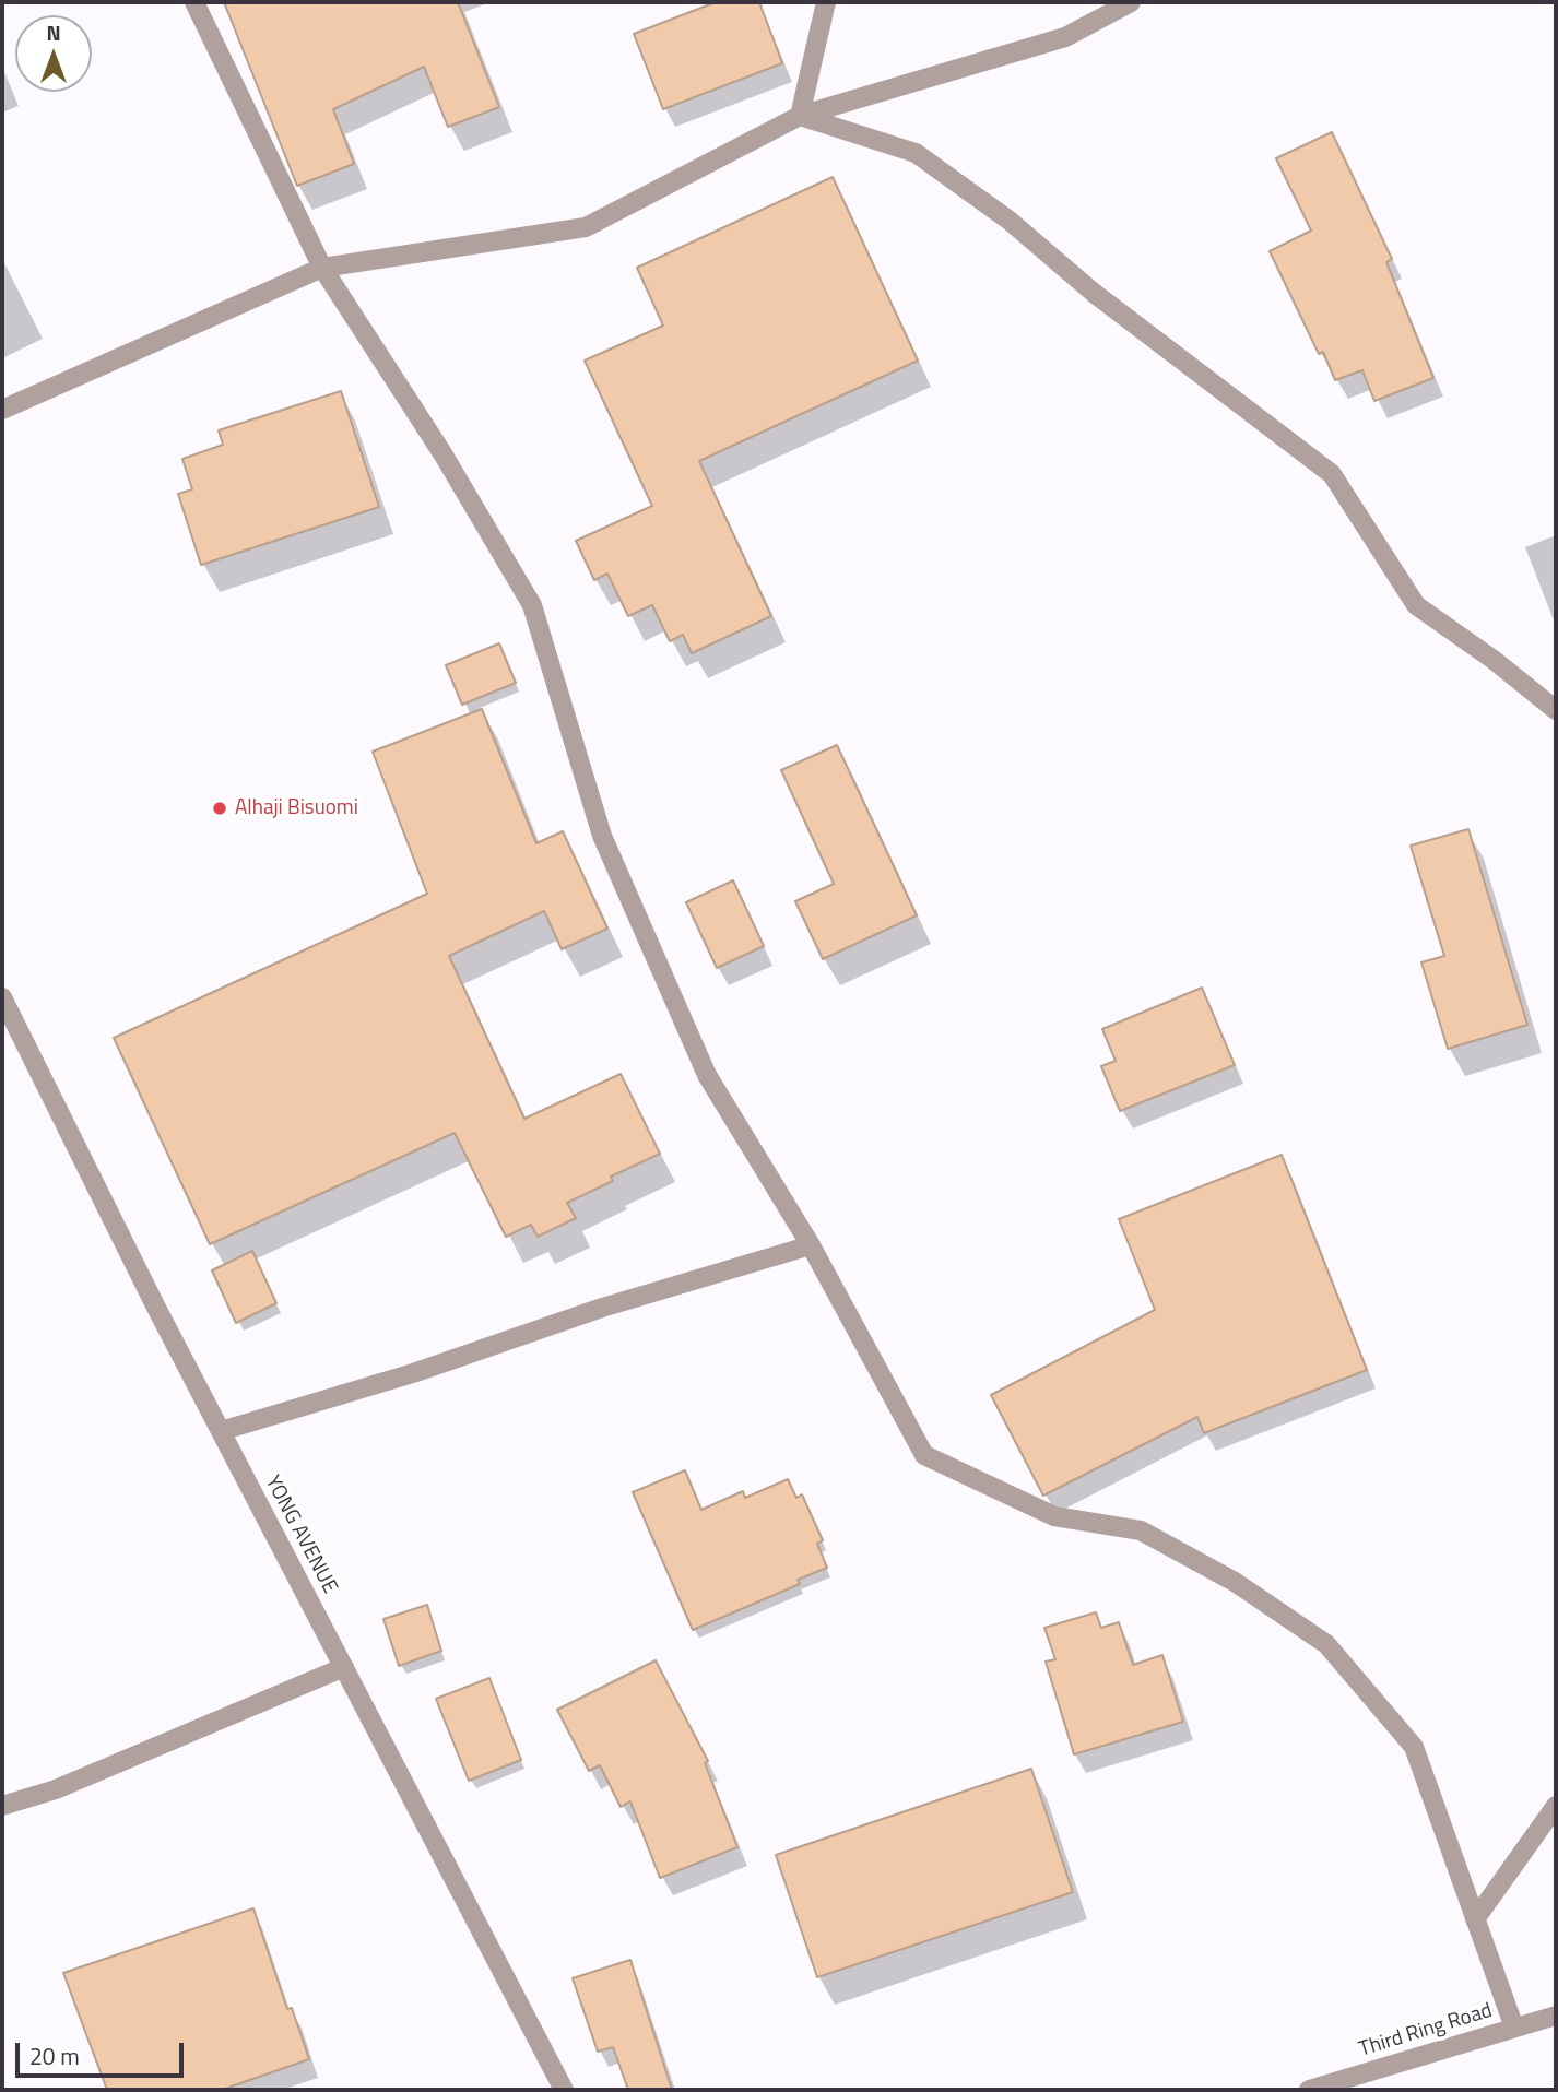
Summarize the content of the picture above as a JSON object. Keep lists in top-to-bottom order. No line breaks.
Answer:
{"streets":{"street":["YONG AVENUE","Third Ring Road"]},"places":["Alhaji Bisuomi"],"scale_bar":"20 m","north":"top"}
